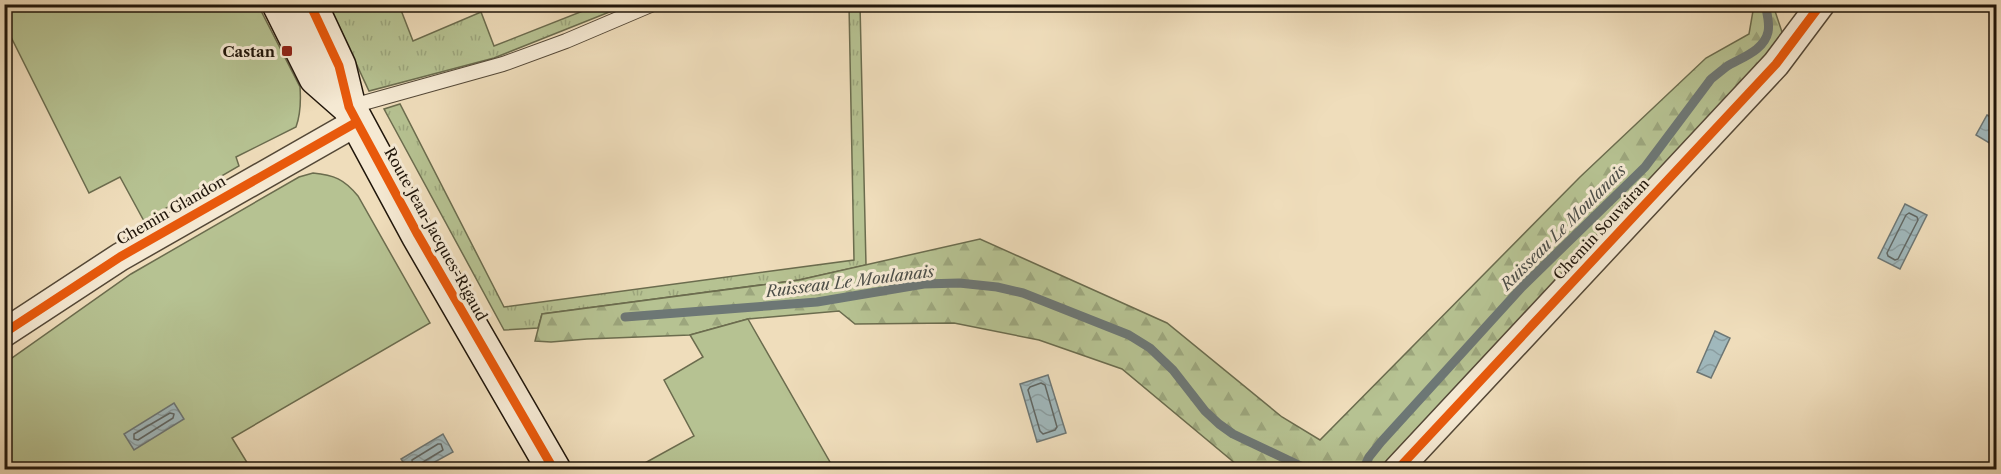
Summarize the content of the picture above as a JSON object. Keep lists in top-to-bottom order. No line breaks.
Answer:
{"streets":{"street":["Chemin Glandon","Chemin Souvairan","Route Jean-Jacques-Rigaud"]},"crossings":[["Chemin Glandon","Route Jean-Jacques-Rigaud"]],"water":["Ruisseau Le Moulanais"],"places":{"transit":["Castan"]}}
